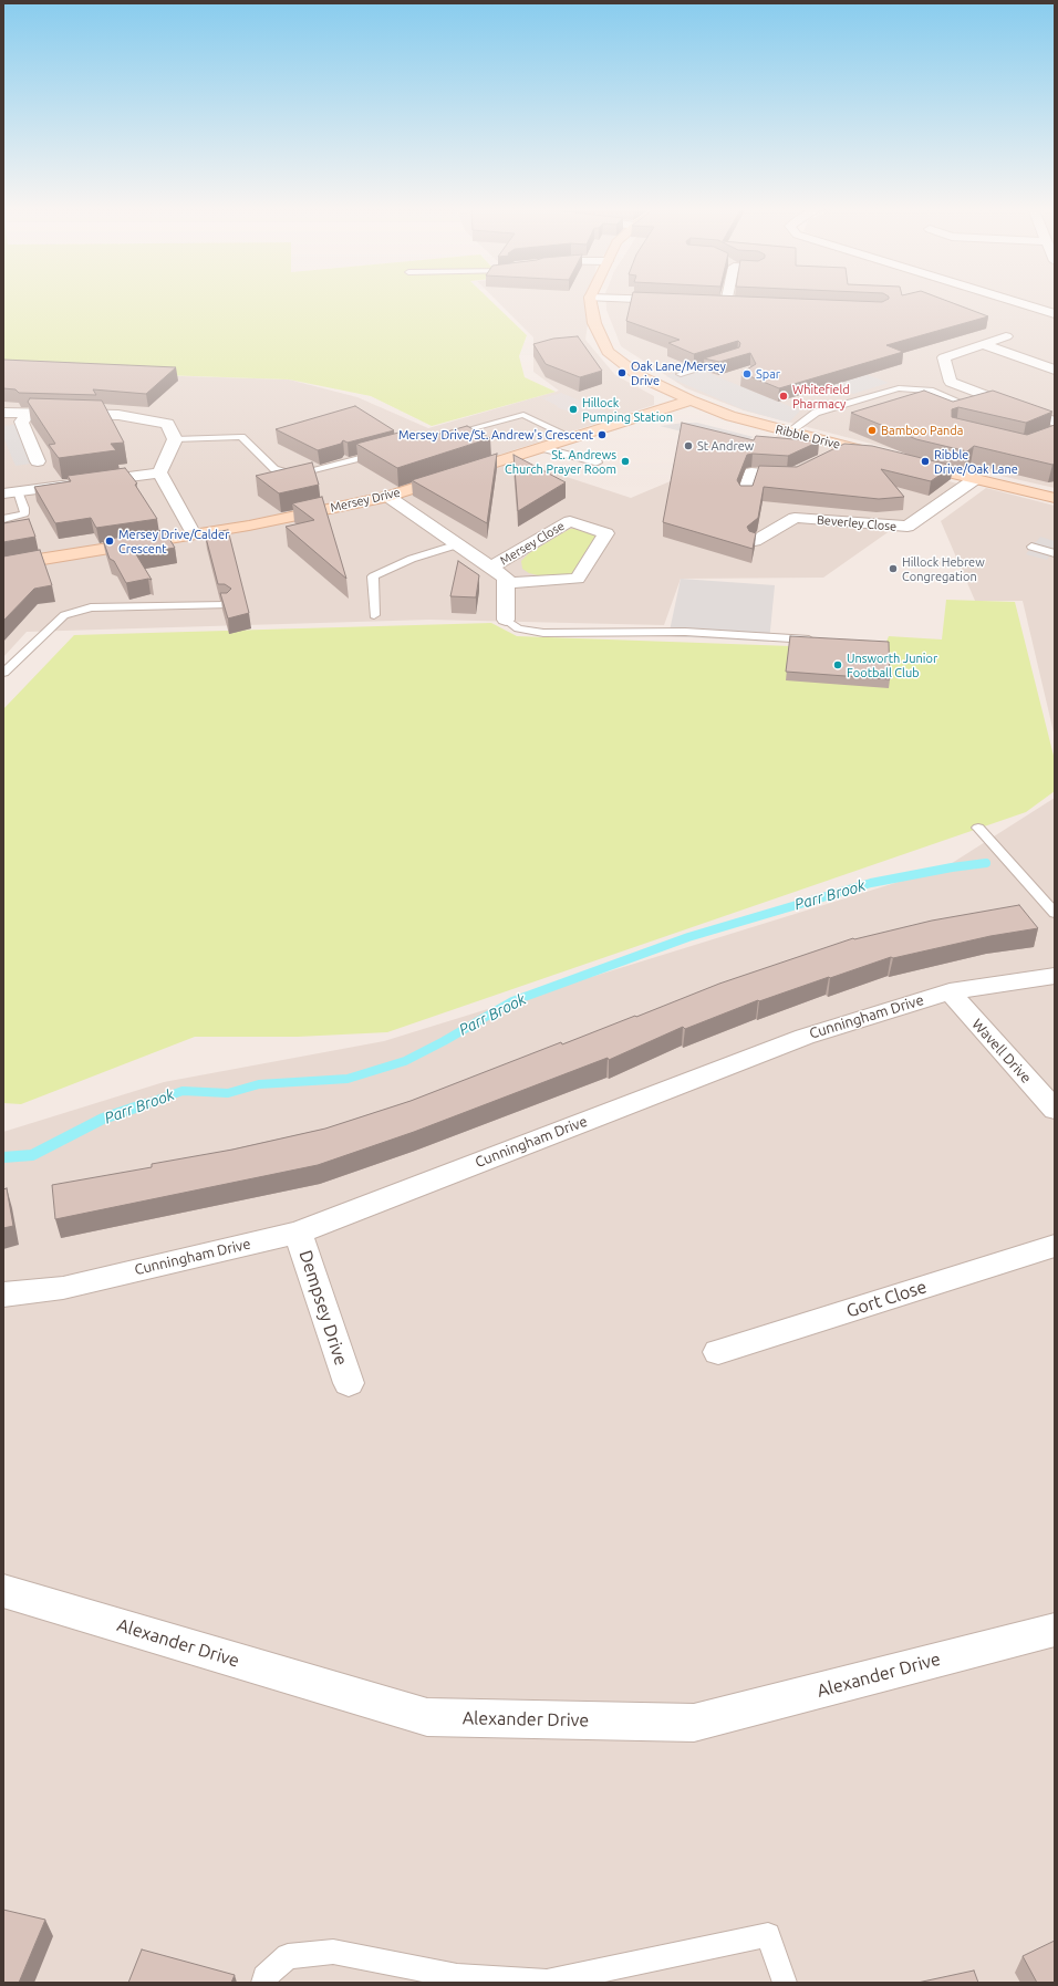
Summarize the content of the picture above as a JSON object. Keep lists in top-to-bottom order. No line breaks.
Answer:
{"streets":{"street":["Ribble Drive","Mersey Drive","Beverley Close","Mersey Close","Cunningham Drive","Wavell Drive","Gort Close","Dempsey Drive","Alexander Drive"]},"crossings":[["Ribble Drive","Mersey Drive"],["Mersey Drive","Mersey Close"],["Cunningham Drive","Wavell Drive"],["Cunningham Drive","Dempsey Drive"]],"water":["Parr Brook"],"places":["Oak Lane/Mersey Drive","Spar","Whitefield Pharmacy","Hillock Pumping Station","Bamboo Panda","Mersey Drive/St. Andrew's Crescent","St Andrew","St. Andrews Church Prayer Room","Ribble Drive/Oak Lane","Mersey Drive/Calder Crescent","Hillock Hebrew Congregation","Unsworth Junior Football Club"]}
